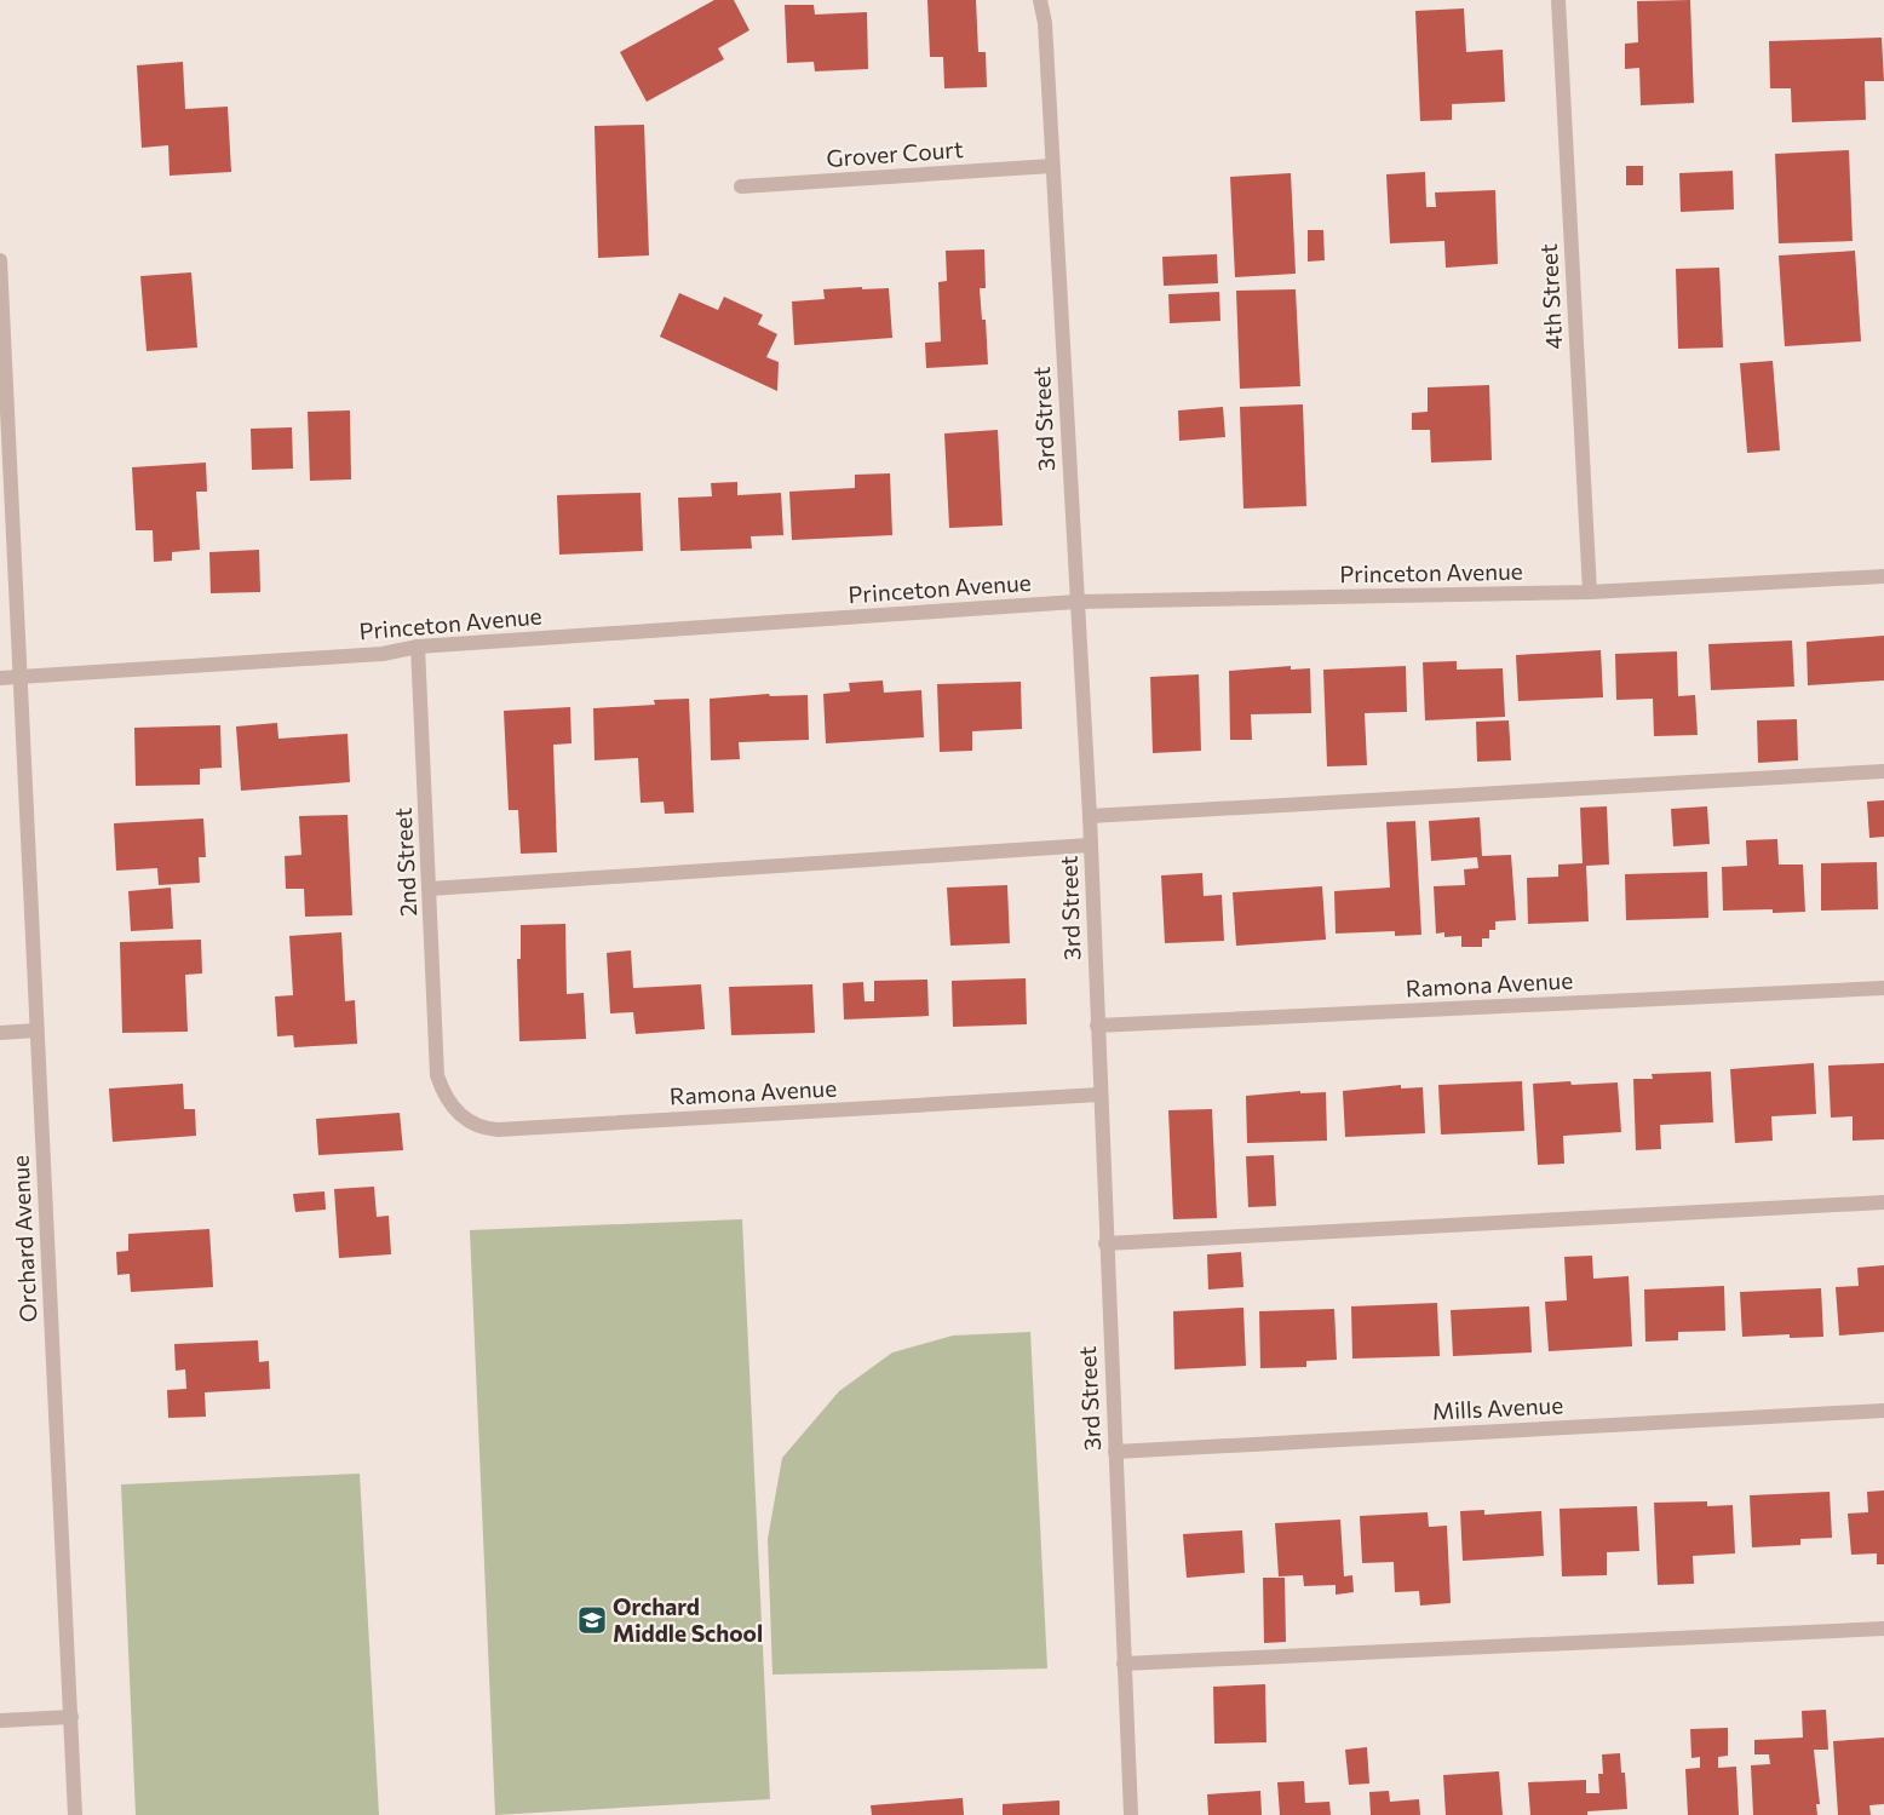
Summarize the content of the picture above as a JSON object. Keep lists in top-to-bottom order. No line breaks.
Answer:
{"streets":{"street":["Grover Court","4th Street","3rd Street","Princeton Avenue","2nd Street","Ramona Avenue","Orchard Avenue","Mills Avenue"]},"crossings":[["Grover Court","3rd Street"],["4th Street","Princeton Avenue"],["3rd Street","Princeton Avenue"],["3rd Street","Ramona Avenue"],["3rd Street","Mills Avenue"],["Princeton Avenue","2nd Street"],["Princeton Avenue","Orchard Avenue"],["2nd Street","Ramona Avenue"]],"places":{"school or university":["Orchard Middle School"]}}
